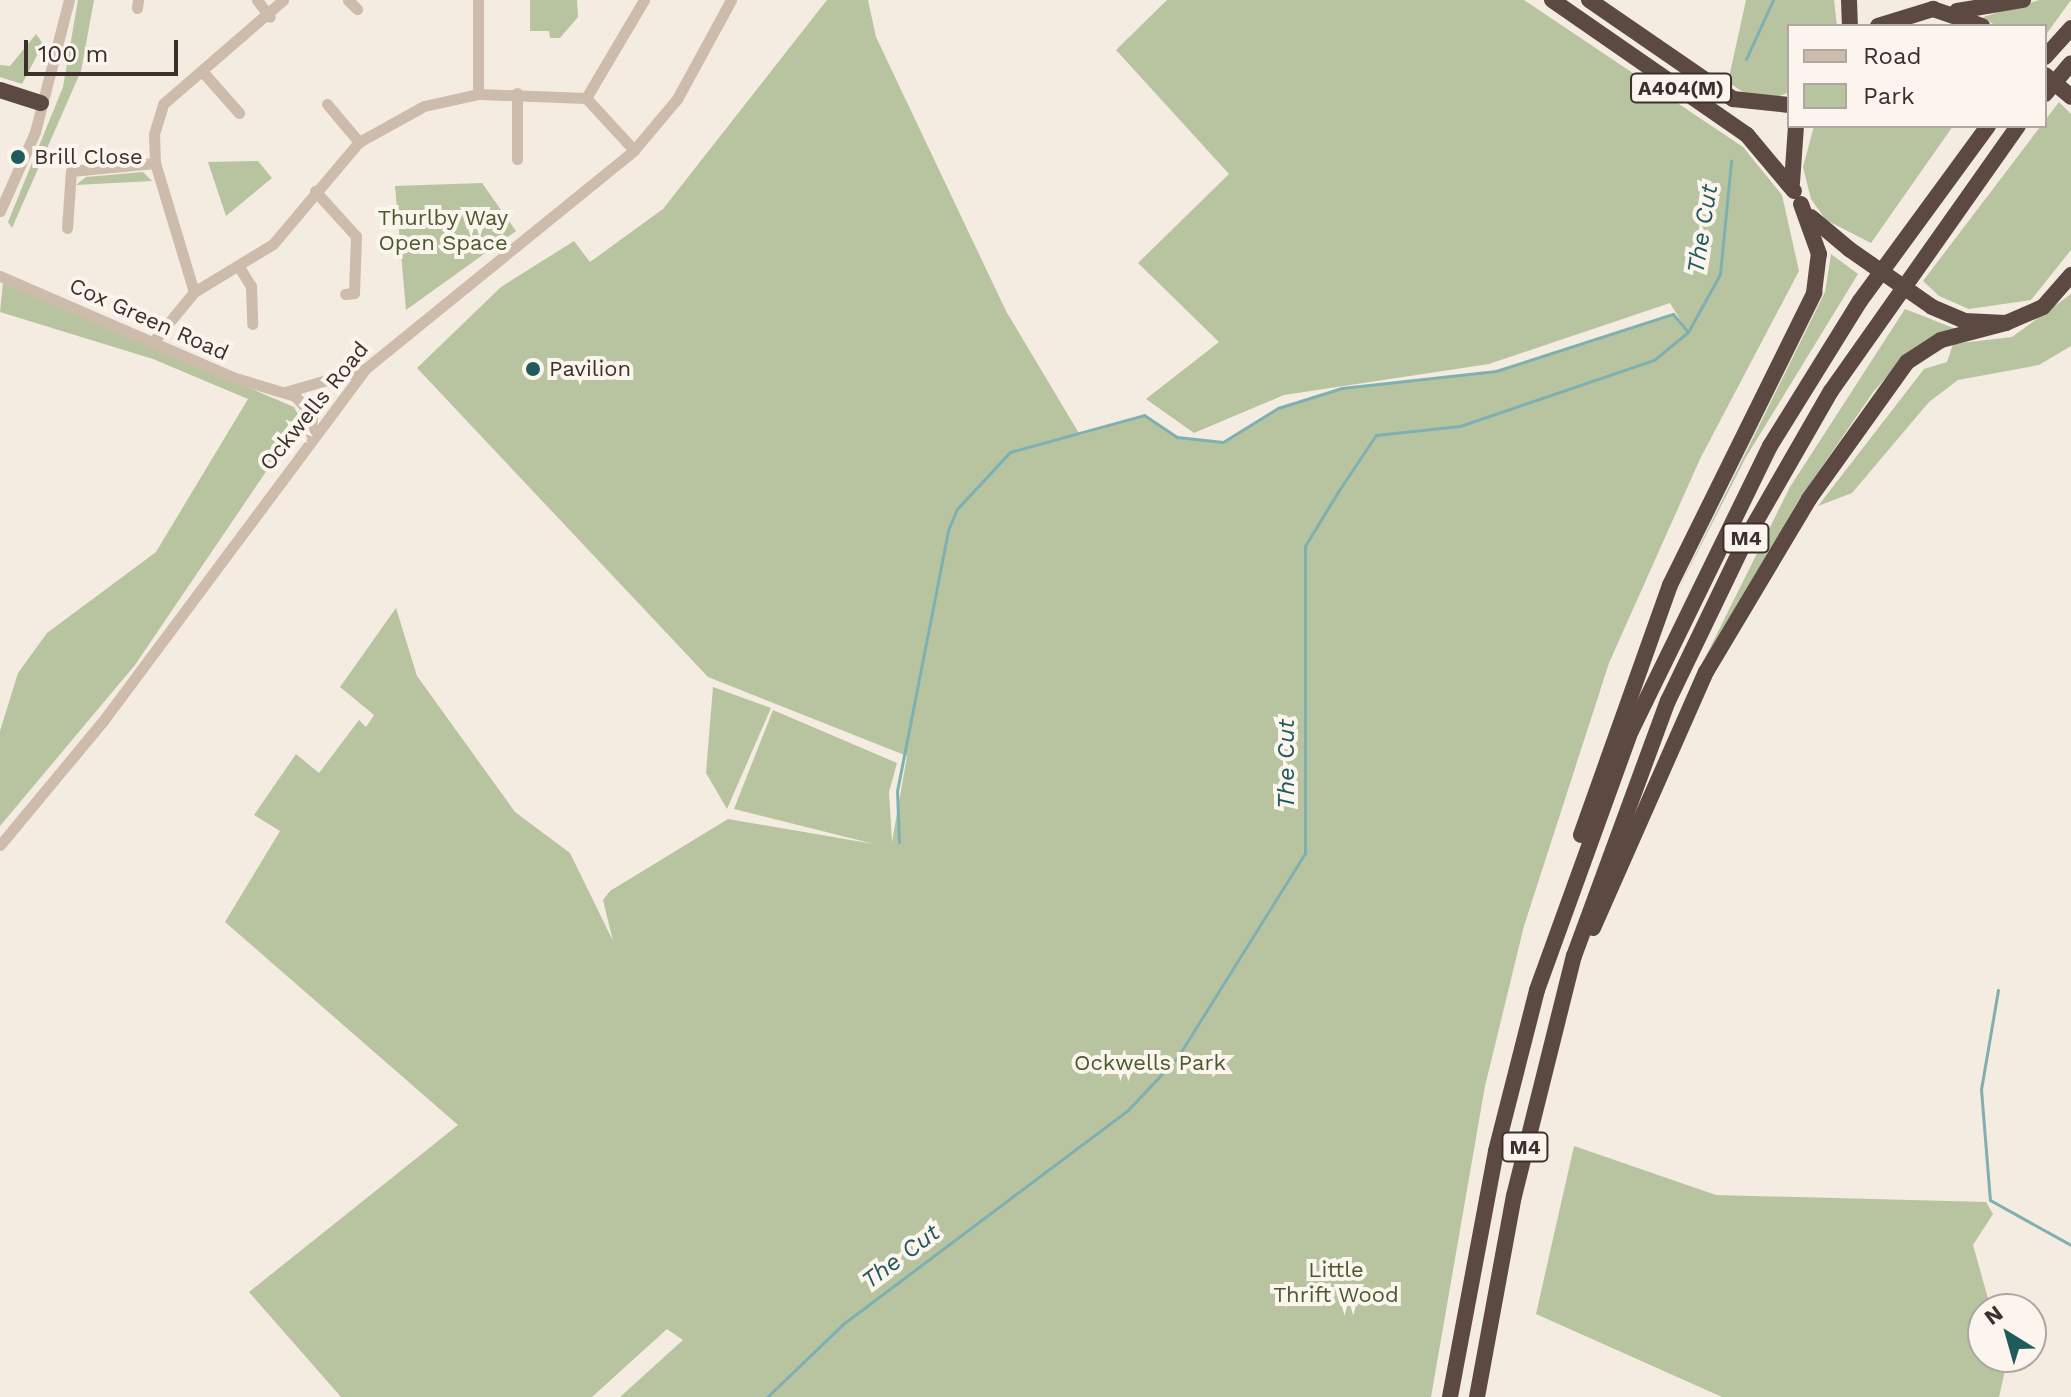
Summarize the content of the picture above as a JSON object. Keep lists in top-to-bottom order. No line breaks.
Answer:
{"streets":{"highway":["A404(M)","M4"],"street":["Cox Green Road","Ockwells Road"]},"crossings":[["A404(M)","M4"],["Cox Green Road","Ockwells Road"]],"water":["The Cut"],"parks":["Thurlby Way Open Space","Ockwells Park","Little Thrift Wood"],"places":["Brill Close","Pavilion"],"legend":["Road","Park"],"scale_bar":"100 m","north":"top left"}
